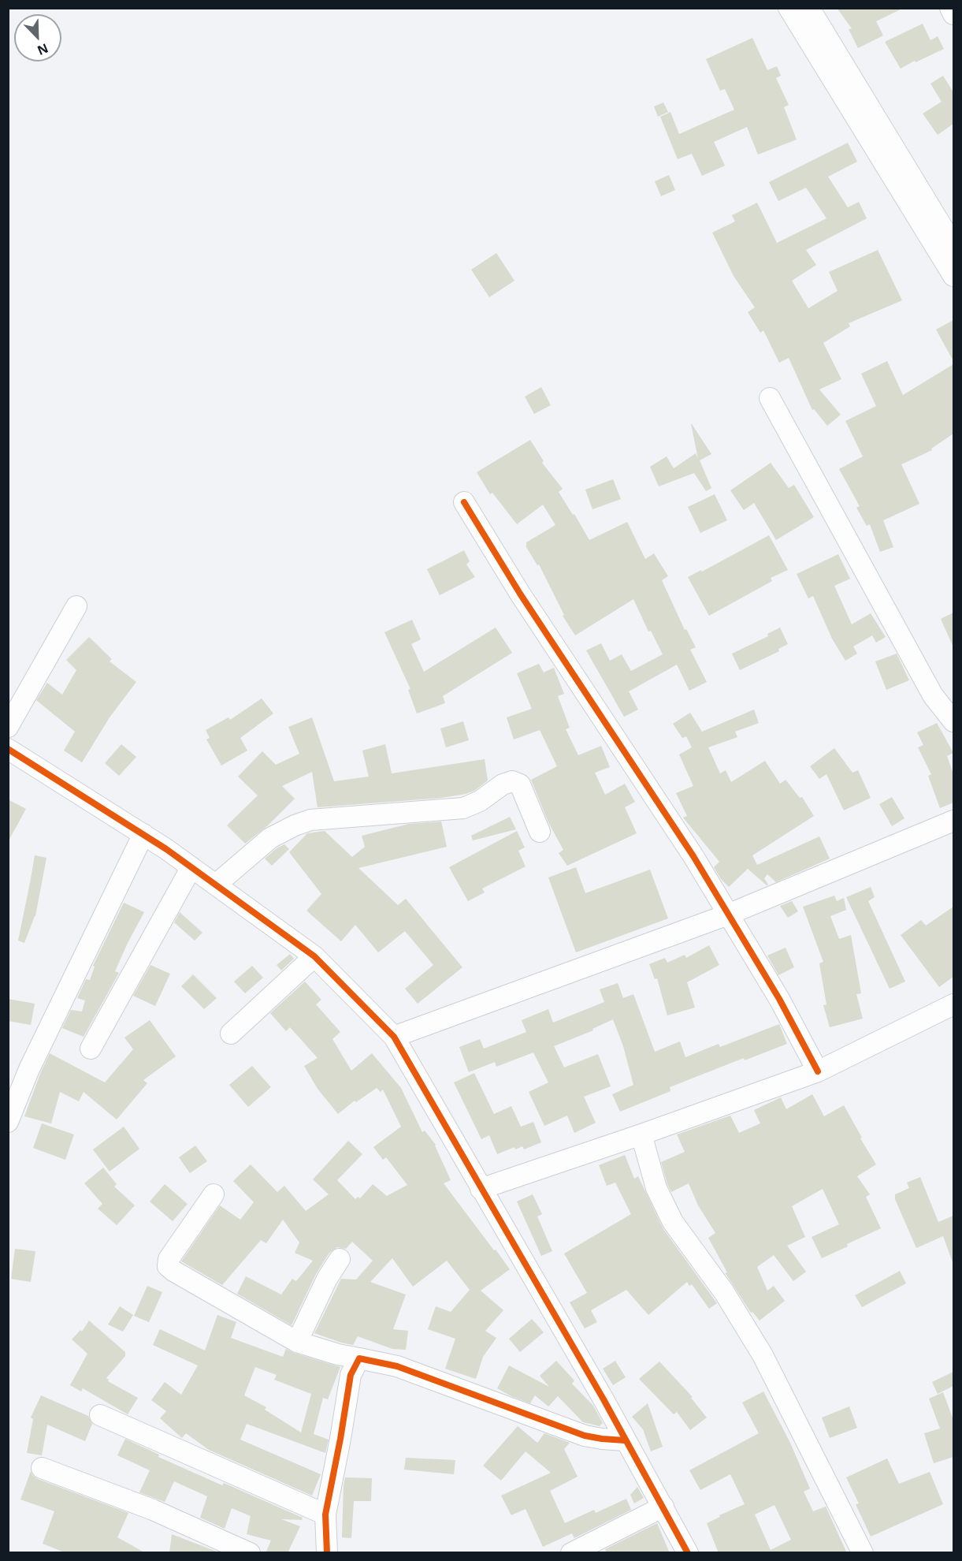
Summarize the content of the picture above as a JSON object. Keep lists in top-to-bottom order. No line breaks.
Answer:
{"north":"bottom right"}
